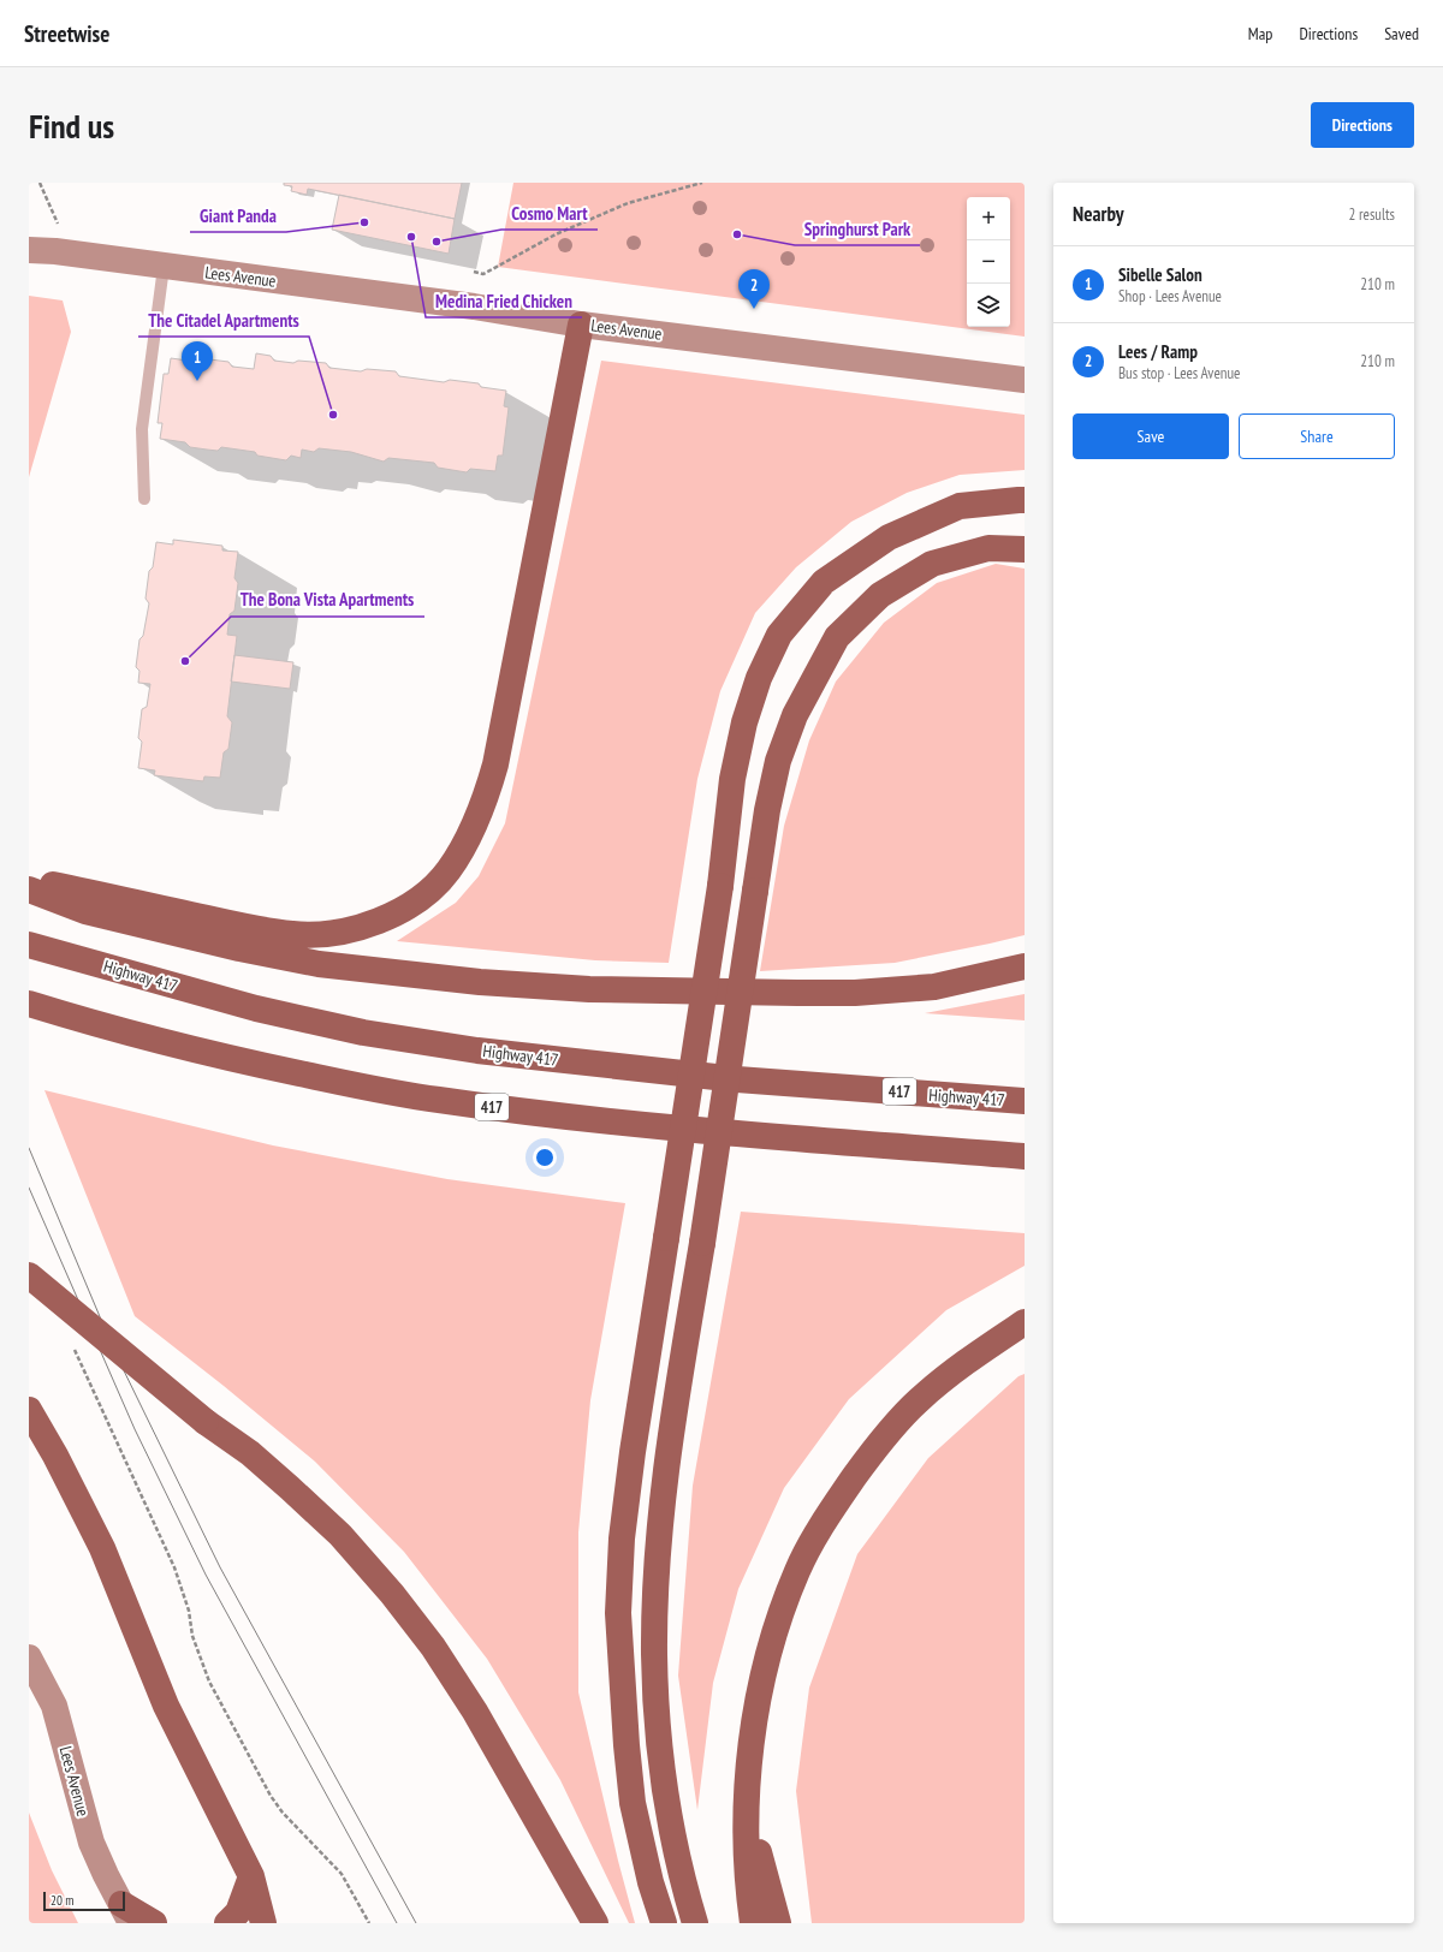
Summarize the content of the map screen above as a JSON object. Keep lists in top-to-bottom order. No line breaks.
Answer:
{"streets":{"highway":["Highway 417","417"],"main road":["Lees Avenue"]},"places":["Giant Panda","Springhurst Park","Medina Fried Chicken","Cosmo Mart","The Citadel Apartments","The Bona Vista Apartments"],"scale_bar":"20 m","page":{"header":"Streetwise","nav":["Map","Directions","Saved"],"buttons":["Directions",["Save","Share"]],"title":"Find us","heading":["Nearby","2 results"],"map_buttons":["+","−"],"list":[{"mark":"1","name":"Sibelle Salon","note":"Shop · Lees Avenue","value":"210 m"},{"mark":"2","name":"Lees / Ramp","note":"Bus stop · Lees Avenue","value":"210 m"}],"pins":["2","1"],"scale":"20 m"}}
